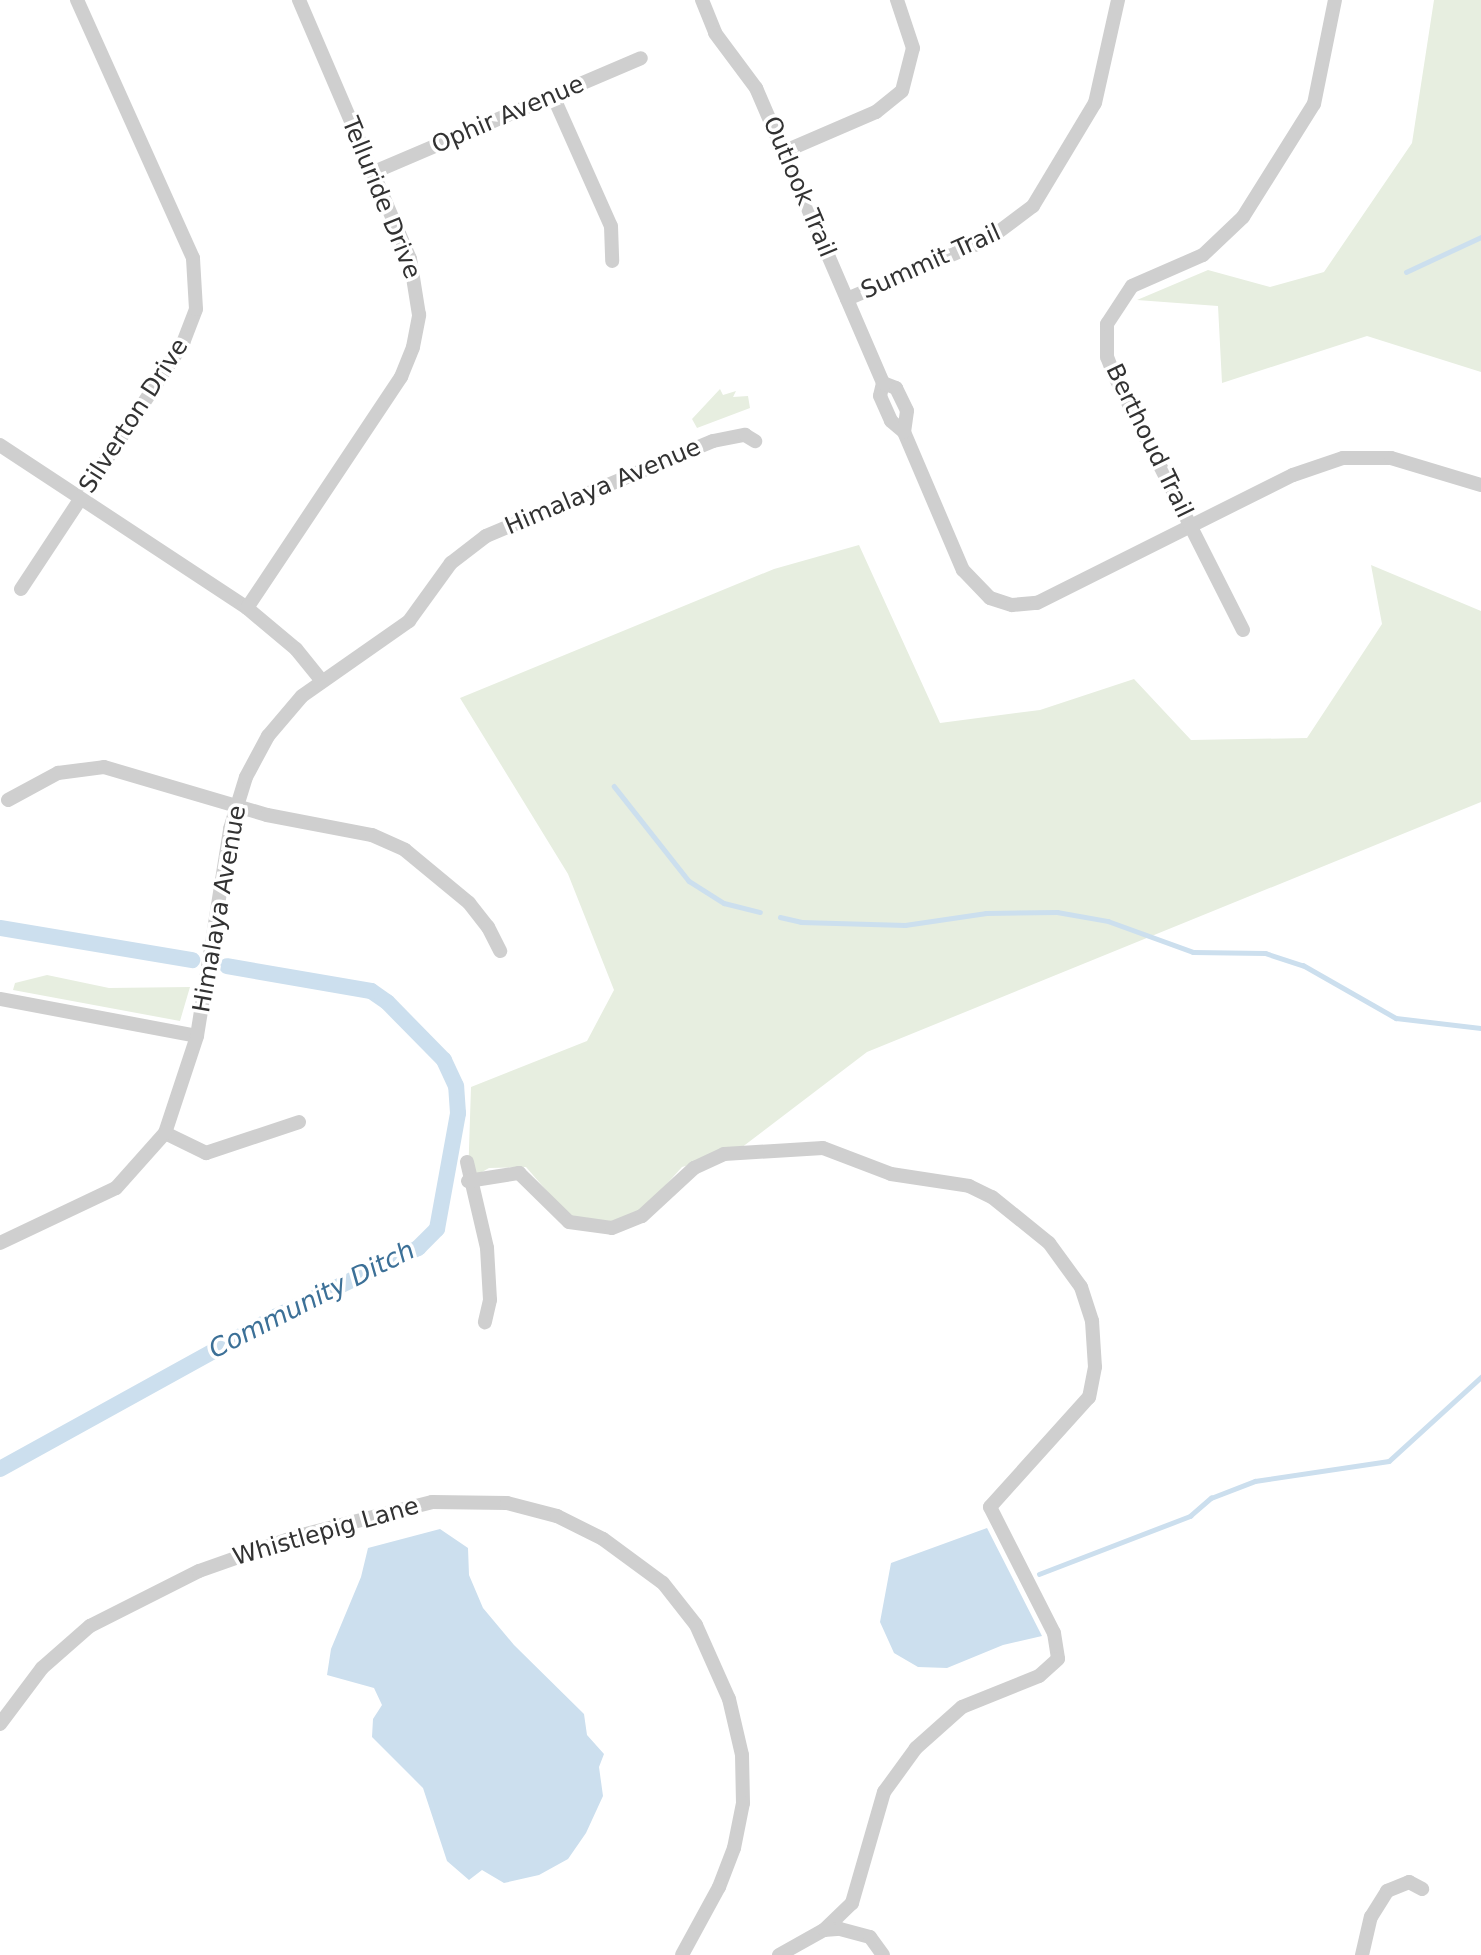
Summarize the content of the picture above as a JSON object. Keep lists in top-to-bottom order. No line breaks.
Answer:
{"streets":{"street":["Ophir Avenue","Outlook Trail","Telluride Drive","Summit Trail","Silverton Drive","Berthoud Trail","Himalaya Avenue","Whistlepig Lane"]},"crossings":[["Ophir Avenue","Telluride Drive"],["Outlook Trail","Summit Trail"],["Outlook Trail","Berthoud Trail"]],"water":["Community Ditch"]}
